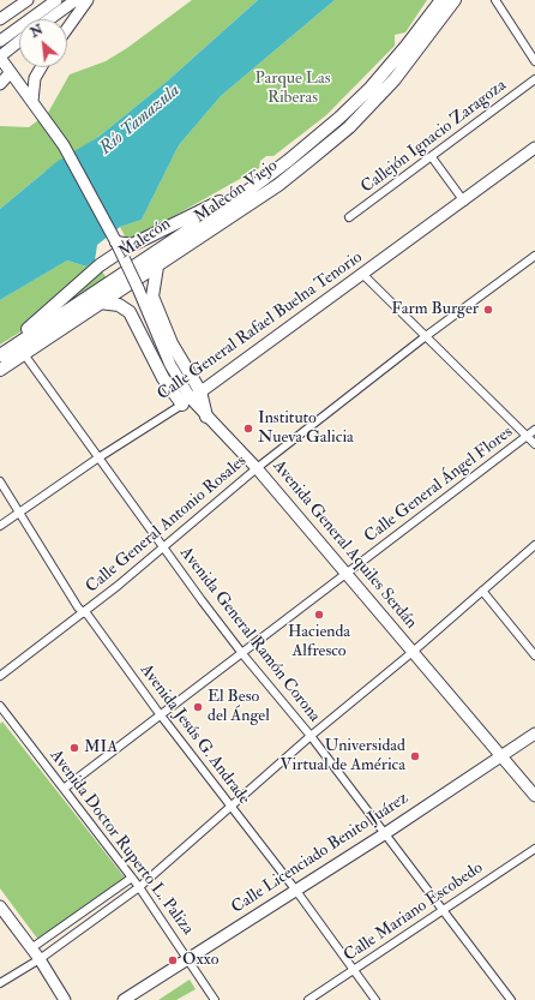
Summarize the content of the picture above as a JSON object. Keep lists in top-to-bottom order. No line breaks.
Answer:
{"streets":{"main road":["Malecón Viejo","Malecón","Calle General Rafael Buelna Tenorio","Avenida General Aquiles Serdán","Calle Licenciado Benito Juárez"],"street":["Callejón Ignacio Zaragoza","Calle General Ángel Flores","Calle General Antonio Rosales","Avenida General Ramón Corona","Avenida Jesús G. Andrade","Avenida Doctor Ruperto L. Paliza","Calle Mariano Escobedo"]},"crossings":[["Malecón Viejo","Avenida General Ramón Corona"],["Calle General Rafael Buelna Tenorio","Avenida General Ramón Corona"],["Calle General Rafael Buelna Tenorio","Avenida Jesús G. Andrade"],["Calle General Ángel Flores","Avenida General Aquiles Serdán"],["Calle General Ángel Flores","Avenida General Ramón Corona"],["Calle General Ángel Flores","Avenida Jesús G. Andrade"],["Calle General Ángel Flores","Avenida Doctor Ruperto L. Paliza"],["Calle General Antonio Rosales","Avenida General Aquiles Serdán"],["Calle General Antonio Rosales","Avenida General Ramón Corona"],["Calle General Antonio Rosales","Avenida Jesús G. Andrade"],["Avenida General Aquiles Serdán","Calle Licenciado Benito Juárez"],["Avenida General Ramón Corona","Calle Licenciado Benito Juárez"],["Avenida General Ramón Corona","Calle Mariano Escobedo"],["Avenida Jesús G. Andrade","Calle Licenciado Benito Juárez"],["Avenida Jesús G. Andrade","Calle Mariano Escobedo"],["Avenida Doctor Ruperto L. Paliza","Calle Licenciado Benito Juárez"]],"water":["Río Tamazula"],"parks":["Parque Las Riberas"],"places":["Farm Burger","Instituto Nueva Galicia","Hacienda Alfresco","El Beso del Ángel","MIA","Universidad Virtual de América","Oxxo"],"north":"top left"}
